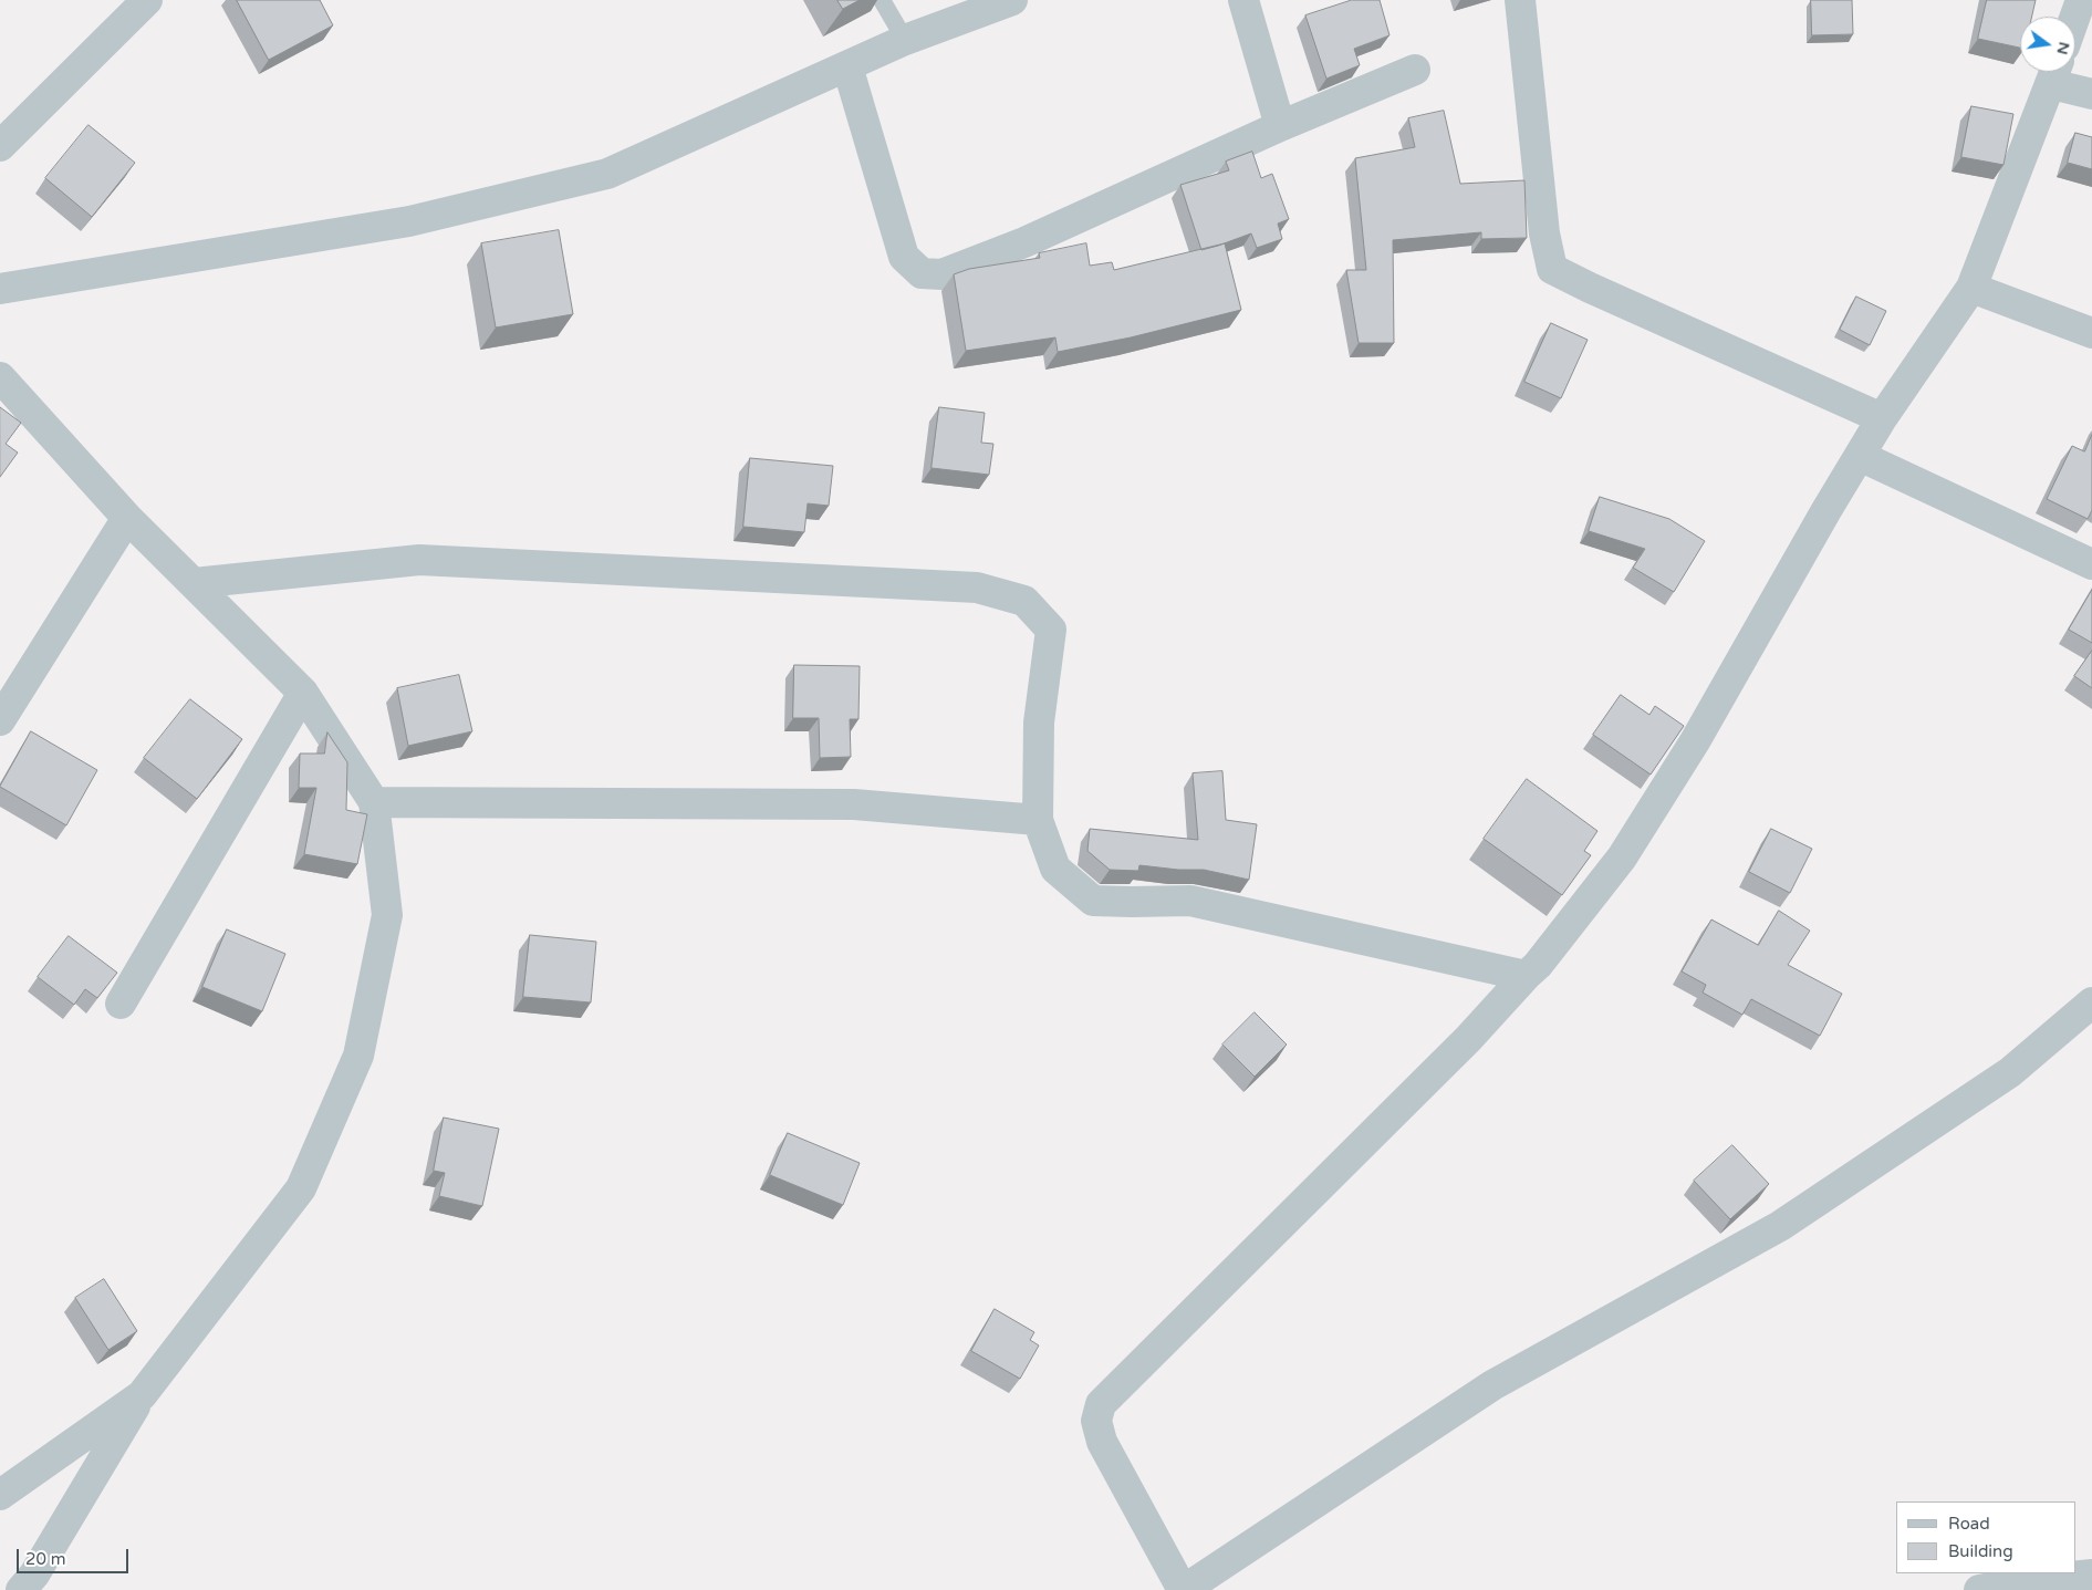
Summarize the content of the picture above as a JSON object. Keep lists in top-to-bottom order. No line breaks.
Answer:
{"legend":["Road","Building"],"scale_bar":"20 m","north":"right"}
